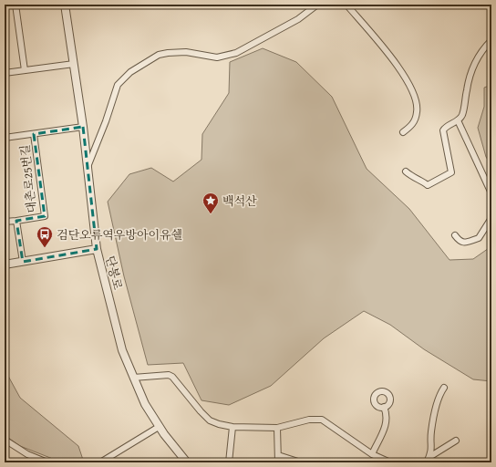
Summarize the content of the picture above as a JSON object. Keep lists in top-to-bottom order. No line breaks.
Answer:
{"streets":{"street":["대촌로25번길","단봉로"]},"crossings":[["대촌로25번길","단봉로"]],"places":{"place":["백석산"],"bus stop":["검단오류역우방아이유쉘"]}}
